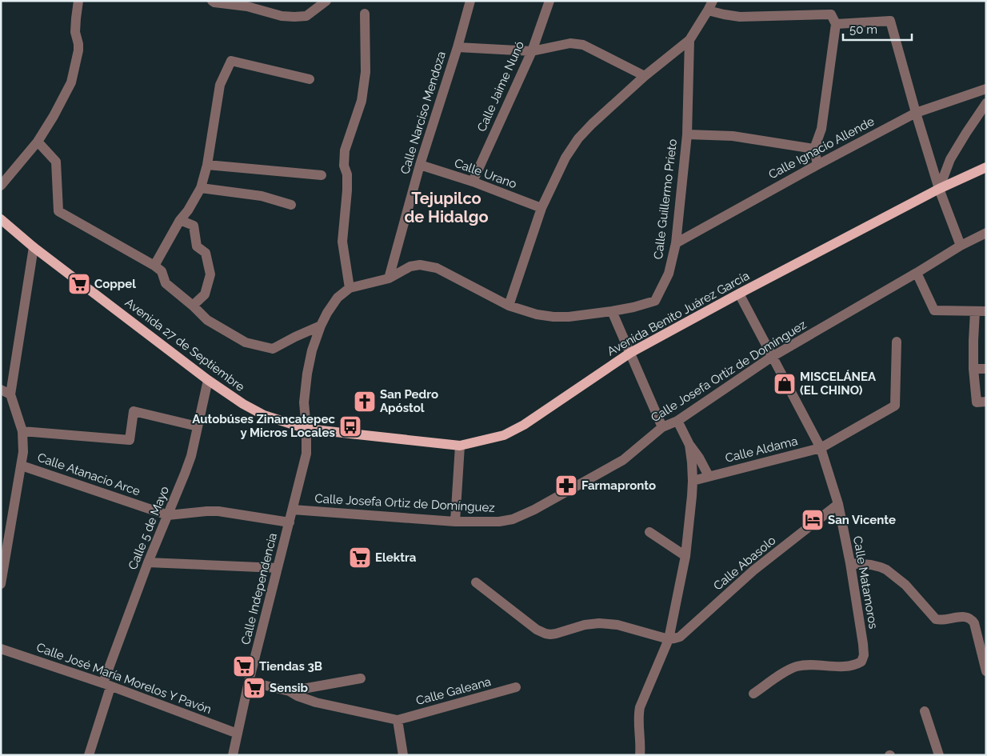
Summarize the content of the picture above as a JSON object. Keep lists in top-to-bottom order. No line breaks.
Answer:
{"streets":{"main road":["Avenida Benito Juárez García","Avenida 27 de Septiembre"],"street":["Calle Jaime Nunó","Calle Narciso Mendoza","Calle Ignacio Allende","Calle Urano","Calle Guillermo Prieto","Calle Josefa Ortiz de Domínguez","Calle Aldama","Calle Atanacio Arce","Calle 5 de Mayo","Calle Abasolo","Calle Matamoros","Calle Independencia","Calle José María Morelos Y Pavón","Calle Galeana"]},"crossings":[["Calle Jaime Nunó","Calle Urano"],["Calle Narciso Mendoza","Calle Urano"],["Calle Narciso Mendoza","Calle Guillermo Prieto"],["Calle Ignacio Allende","Calle Guillermo Prieto"],["Calle Guillermo Prieto","Calle Independencia"],["Avenida Benito Juárez García","Avenida 27 de Septiembre"],["Avenida Benito Juárez García","Calle Matamoros"],["Avenida Benito Juárez García","Calle Independencia"],["Avenida 27 de Septiembre","Calle 5 de Mayo"],["Avenida 27 de Septiembre","Calle Independencia"],["Calle Josefa Ortiz de Domínguez","Calle Matamoros"],["Calle Josefa Ortiz de Domínguez","Calle Independencia"],["Calle Aldama","Calle Matamoros"],["Calle Atanacio Arce","Calle 5 de Mayo"],["Calle Atanacio Arce","Calle Independencia"],["Calle 5 de Mayo","Calle José María Morelos Y Pavón"],["Calle Abasolo","Calle Matamoros"],["Calle Independencia","Calle José María Morelos Y Pavón"]],"districts":["Tejupilco de Hidalgo"],"places":{"supermarket":["Coppel","Elektra","Tiendas 3B","Sensib"],"shop":["MISCELÁNEA (EL CHINO)"],"church":["San Pedro Apóstol"],"bus stop":["Autobúses Zinancatepec y Micros Locales"],"pharmacy":["Farmapronto"],"hotel":["San Vicente"]},"scale_bar":"50 m"}
